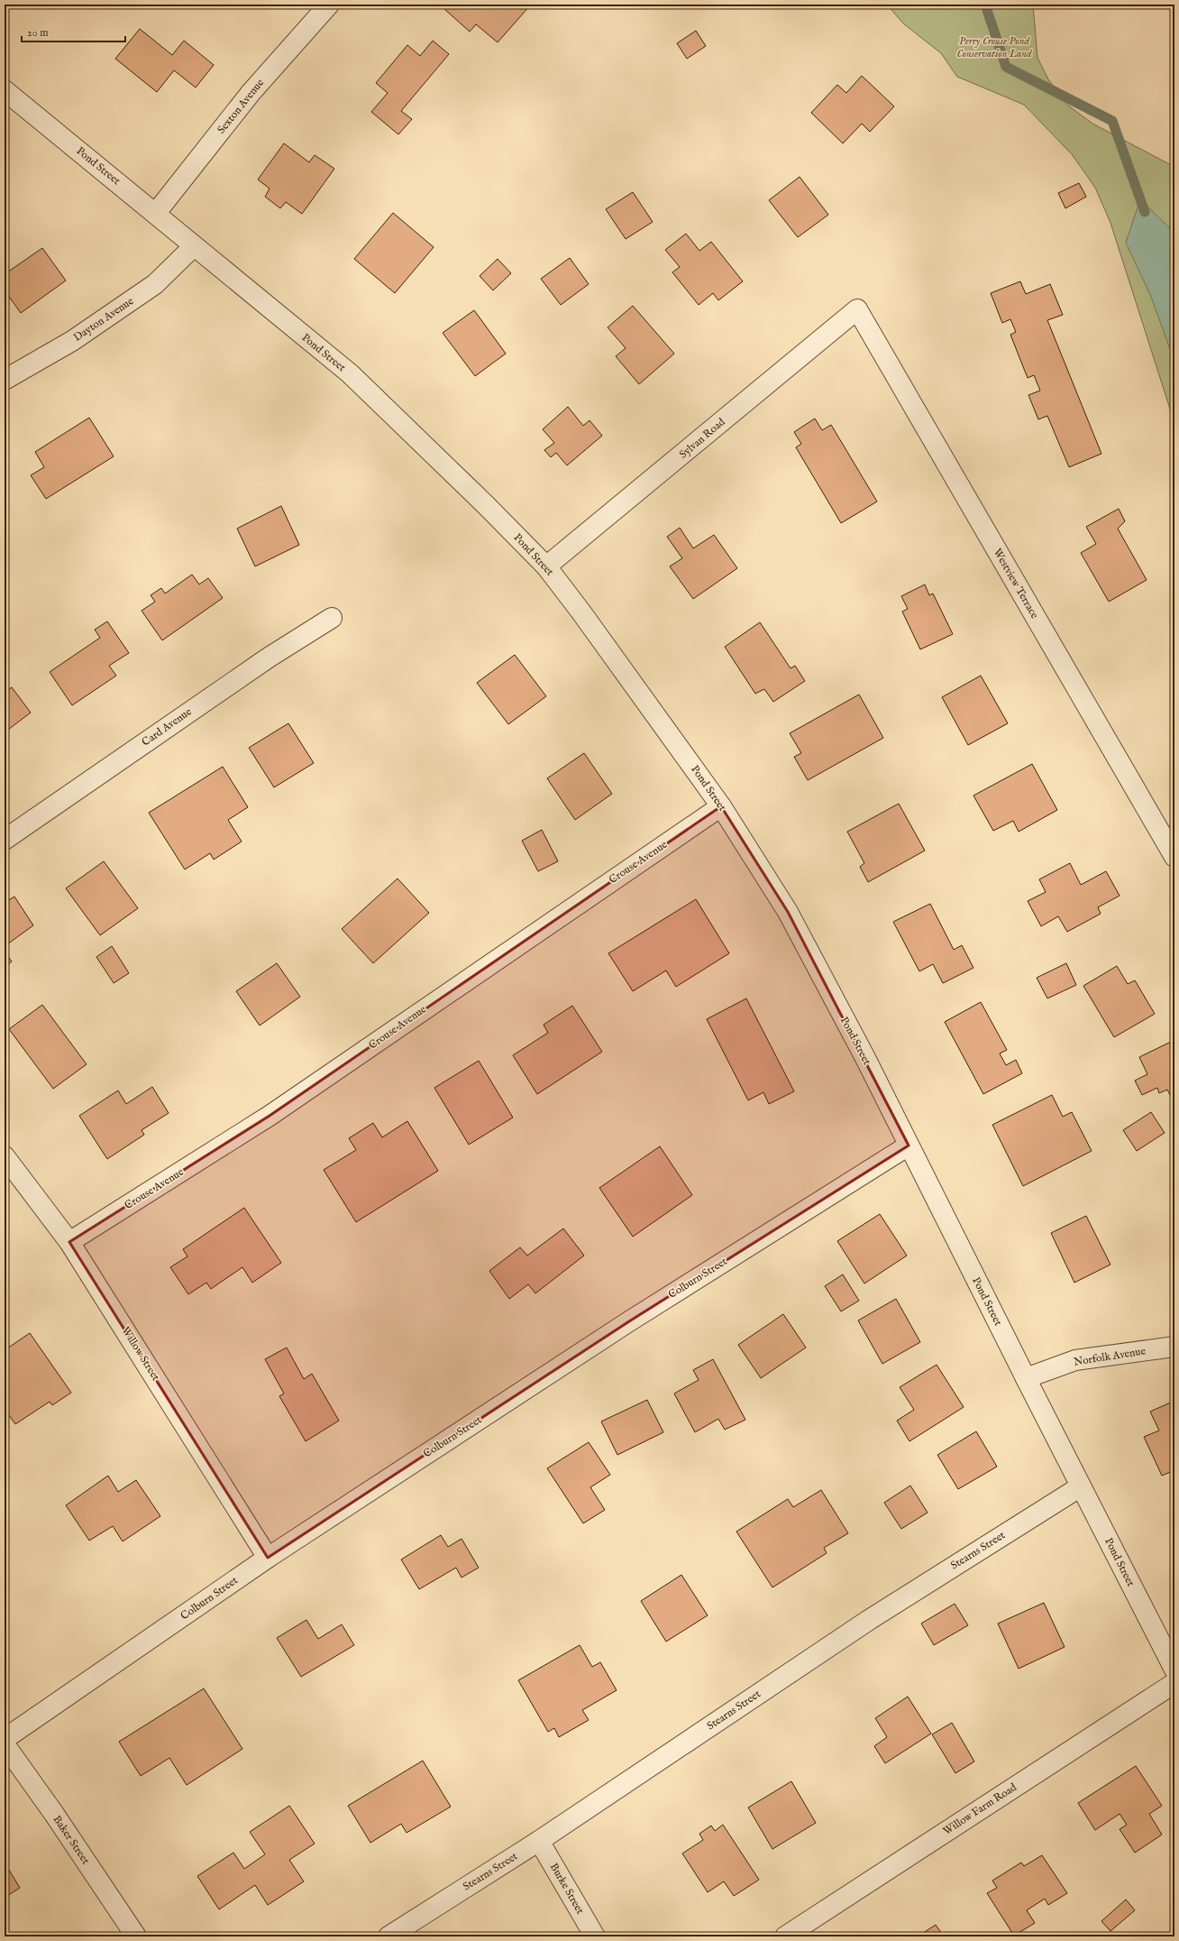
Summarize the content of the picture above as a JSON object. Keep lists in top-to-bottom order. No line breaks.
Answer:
{"streets":{"street":["Sexton Avenue","Pond Street","Dayton Avenue","Sylvan Road","Westview Terrace","Card Avenue","Crouse Avenue","Colburn Street","Willow Street","Norfolk Avenue","Stearns Street","Willow Farm Road","Baker Street","Burke Street"]},"crossings":[["Sexton Avenue","Pond Street"],["Pond Street","Dayton Avenue"],["Pond Street","Sylvan Road"],["Pond Street","Crouse Avenue"],["Pond Street","Colburn Street"],["Pond Street","Norfolk Avenue"],["Pond Street","Stearns Street"],["Sylvan Road","Westview Terrace"],["Crouse Avenue","Willow Street"],["Colburn Street","Willow Street"],["Stearns Street","Burke Street"]],"parks":["Perry Crouse Pond Conservation Land"],"scale_bar":"20 m"}
